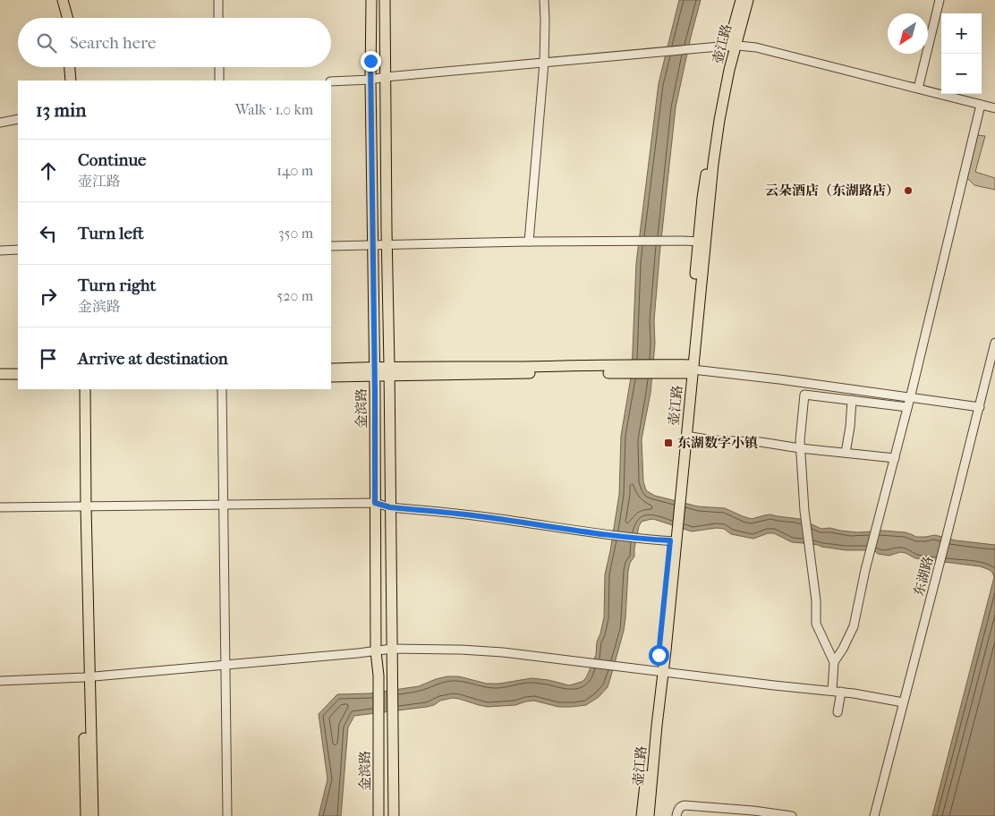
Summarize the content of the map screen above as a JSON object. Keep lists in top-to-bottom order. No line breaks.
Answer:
{"streets":{"main road":["壶江路","金滨路"],"street":["东湖路"]},"places":{"other":["云朵酒店（东湖路店）"],"transit":["东湖数字小镇"]},"north":"bottom left","page":{"map_buttons":["+","−"],"search":"Search here","heading":["13 min","Walk · 1.0 km"],"list":[["Continue","壶江路","140 m"],["Turn left","350 m"],["Turn right","金滨路","520 m"],"Arrive at destination"]}}
